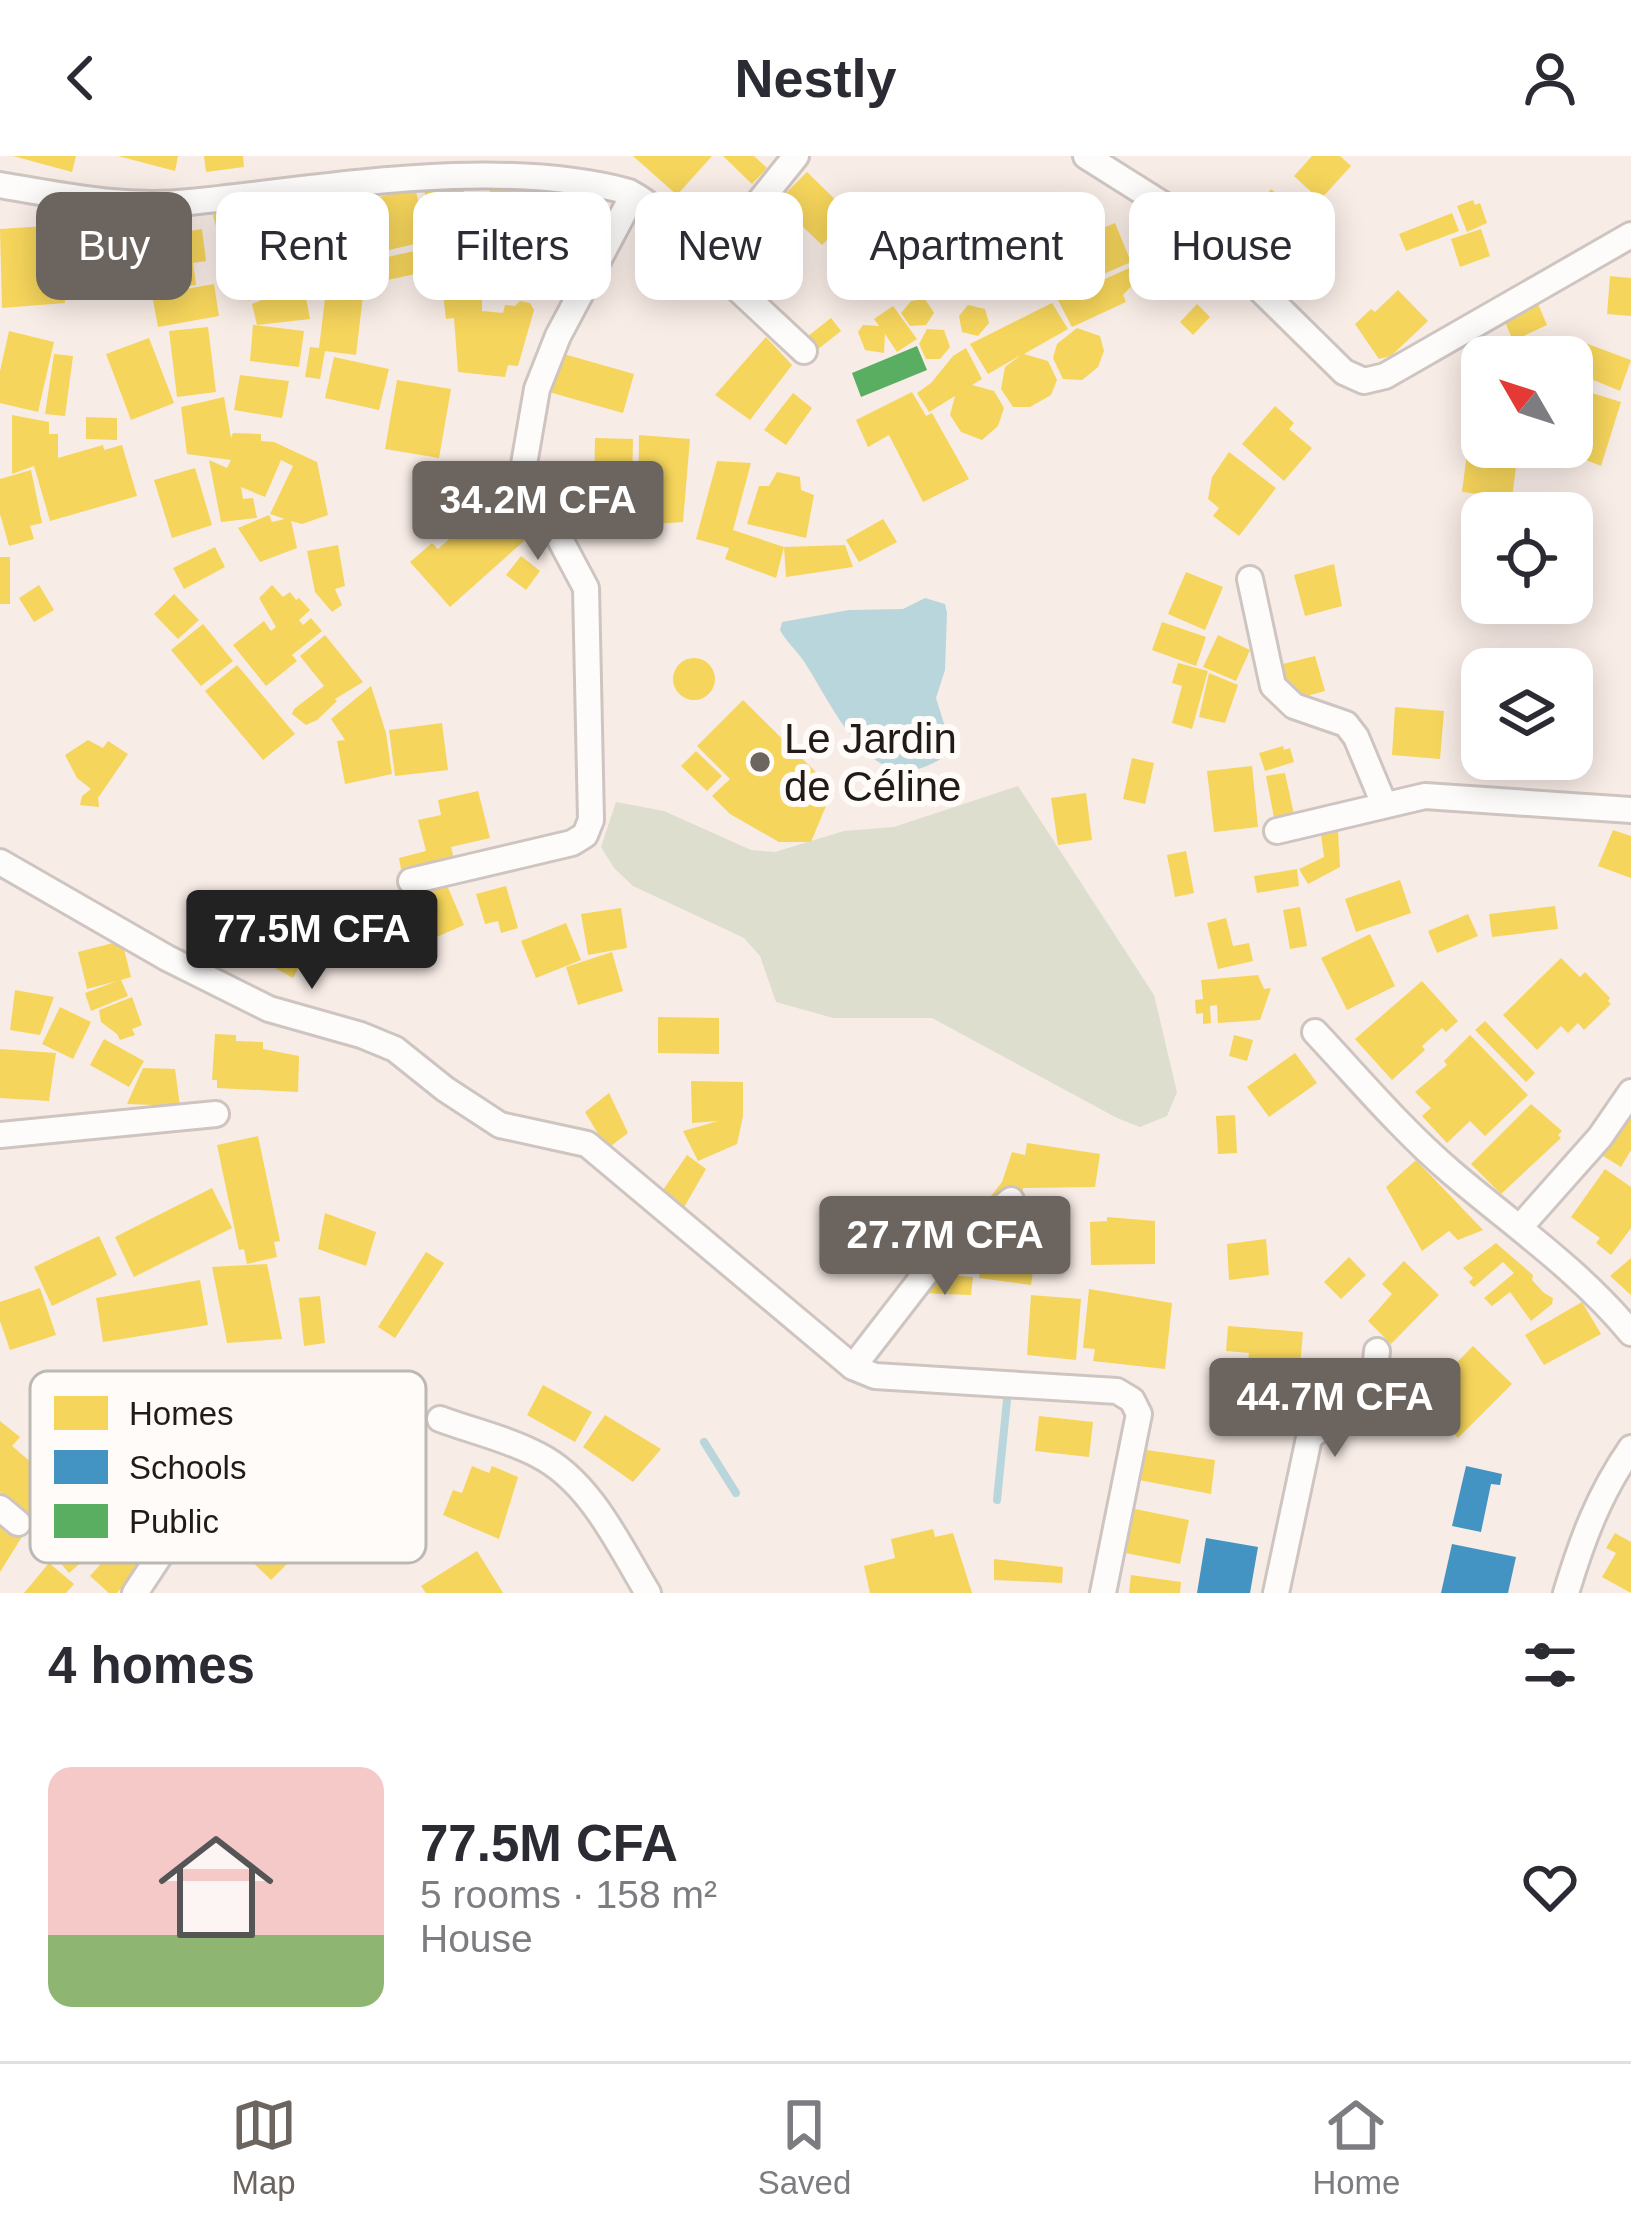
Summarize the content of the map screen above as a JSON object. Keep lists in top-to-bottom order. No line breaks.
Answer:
{"places":["Le Jardin de Céline"],"legend":["Homes","Schools","Public"],"north":"top left","page":{"header":"Nestly","chip":["Buy","Rent","Filters","New","Apartment","House"],"price":["34.2M CFA","77.5M CFA","27.7M CFA","44.7M CFA"],"heading":"4 homes","list":[{"name":"77.5M CFA","note":"5 rooms · 158 m² · House"}],"tabs":["Map","Saved","Home"]}}
